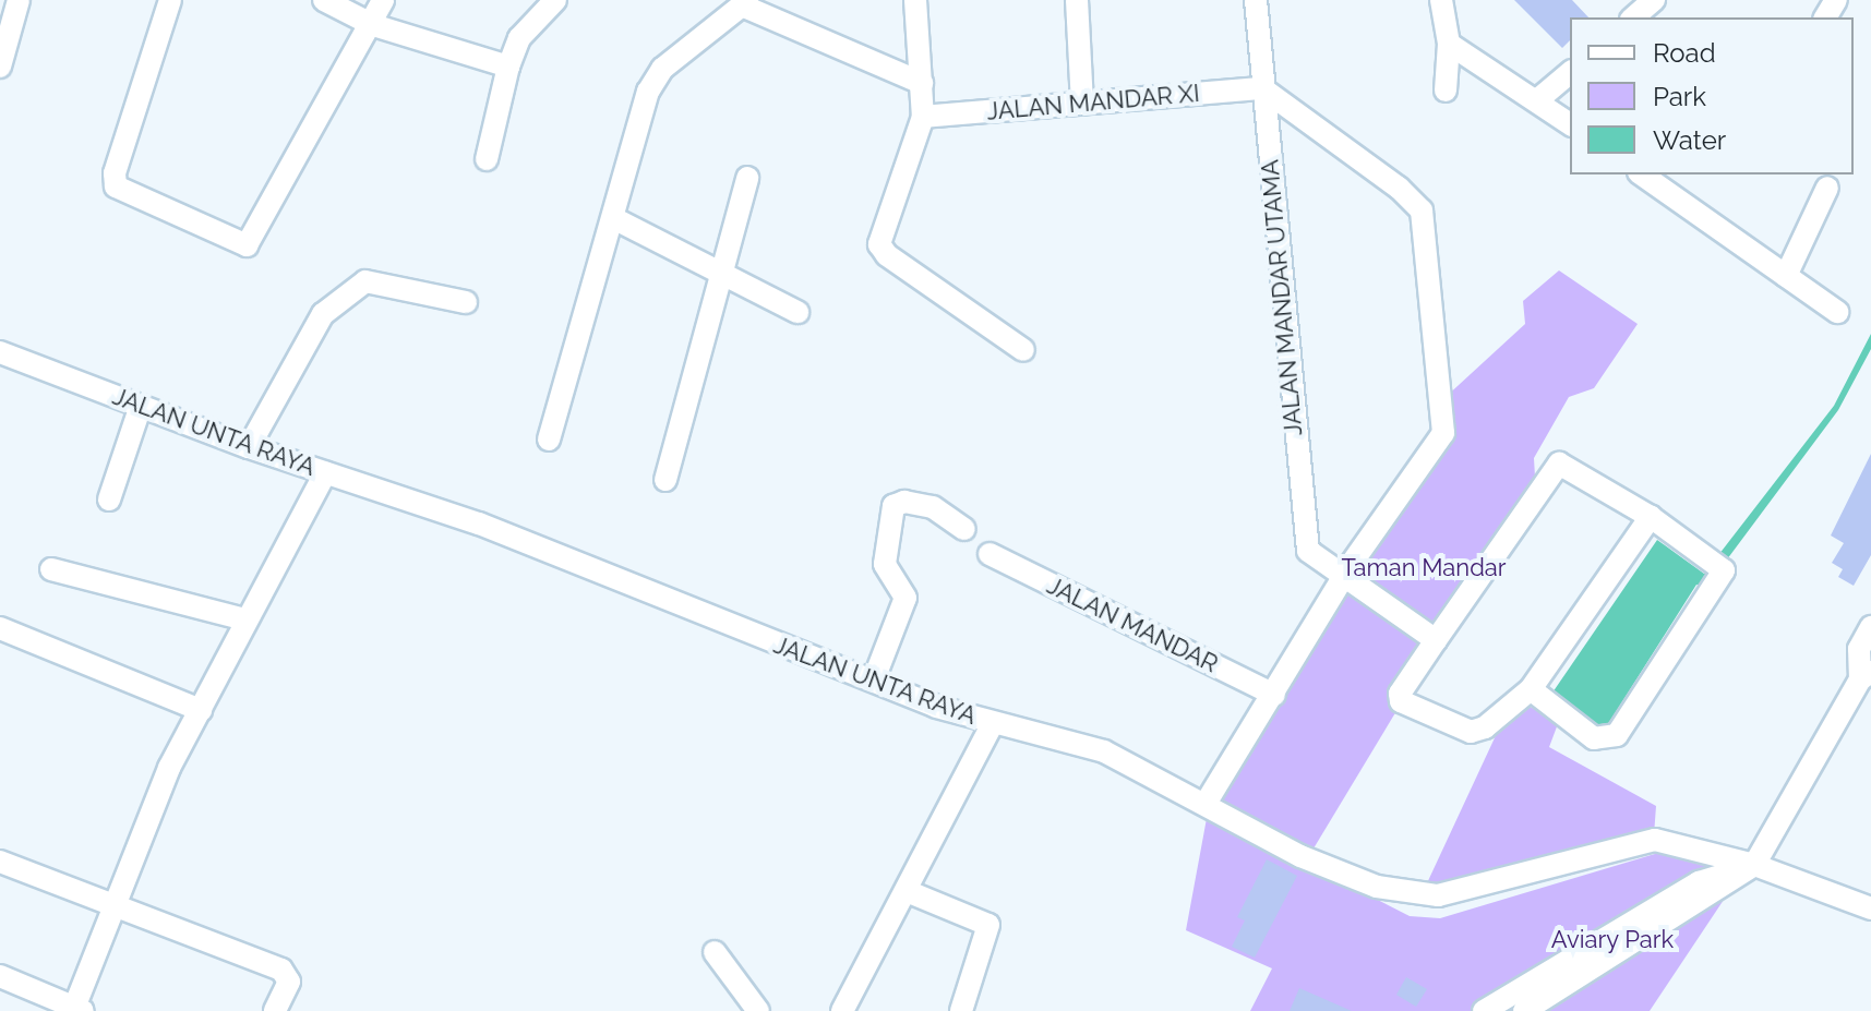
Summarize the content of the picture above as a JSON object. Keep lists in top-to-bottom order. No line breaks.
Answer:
{"streets":{"street":["JALAN MANDAR XI","JALAN MANDAR UTAMA","JALAN UNTA RAYA","JALAN MANDAR"]},"crossings":[["JALAN MANDAR XI","JALAN MANDAR UTAMA"]],"parks":["Taman Mandar","Aviary Park"],"legend":["Road","Park","Water"]}
